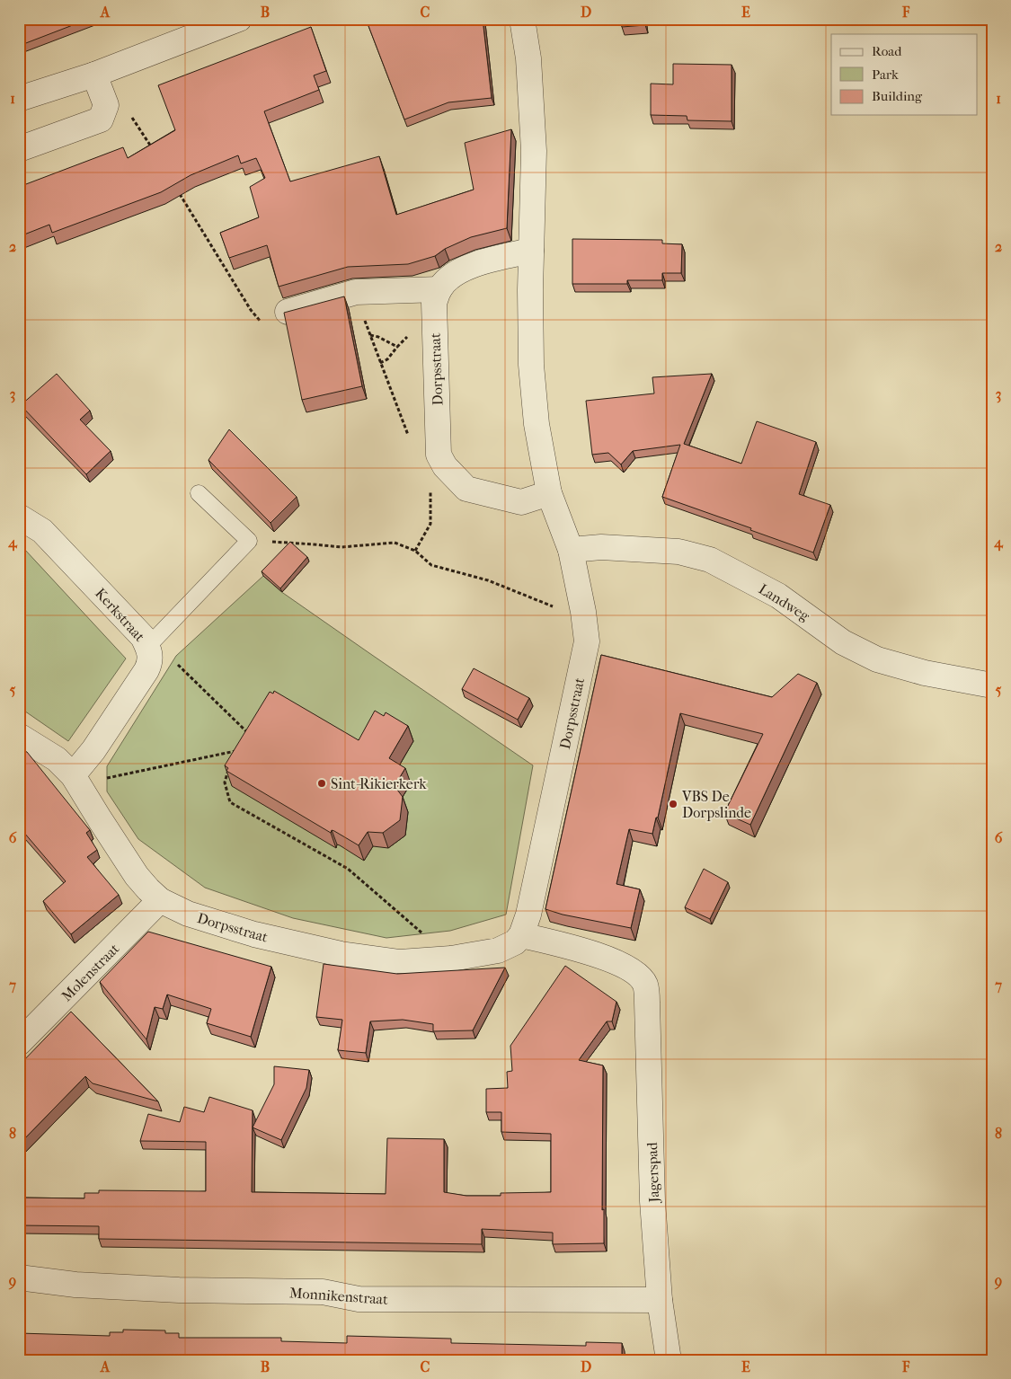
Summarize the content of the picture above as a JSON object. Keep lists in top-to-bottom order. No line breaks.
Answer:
{"streets":{"street":["Dorpsstraat","Landweg","Kerkstraat","Molenstraat","Jagerspad","Monnikenstraat"]},"crossings":[["Dorpsstraat","Landweg"],["Dorpsstraat","Kerkstraat"],["Dorpsstraat","Molenstraat"],["Dorpsstraat","Jagerspad"],["Jagerspad","Monnikenstraat"]],"places":["Sint-Rikierkerk","VBS De Dorpslinde"],"legend":["Road","Park","Building"],"grid":{"columns":["A","B","C","D","E","F"],"rows":["1","2","3","4","5","6","7","8","9"]}}
